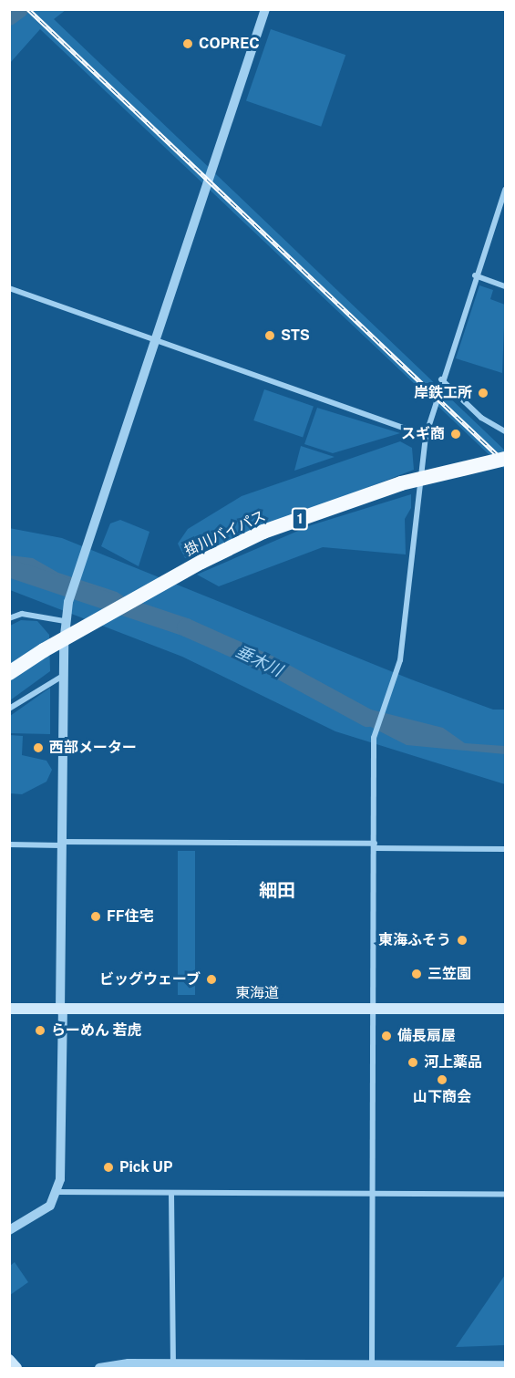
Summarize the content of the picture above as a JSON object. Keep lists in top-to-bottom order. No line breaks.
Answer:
{"streets":{"highway":["1","掛川バイパス"],"main road":["東海道"]},"districts":["細田"],"water":["垂木川"],"places":["COPREC","STS","岸鉄工所","スギ商","西部メーター","FF住宅","東海ふそう","三笠園","ビッグウェーブ","らーめん 若虎","備長扇屋","河上薬品","山下商会","Pick UP"]}
